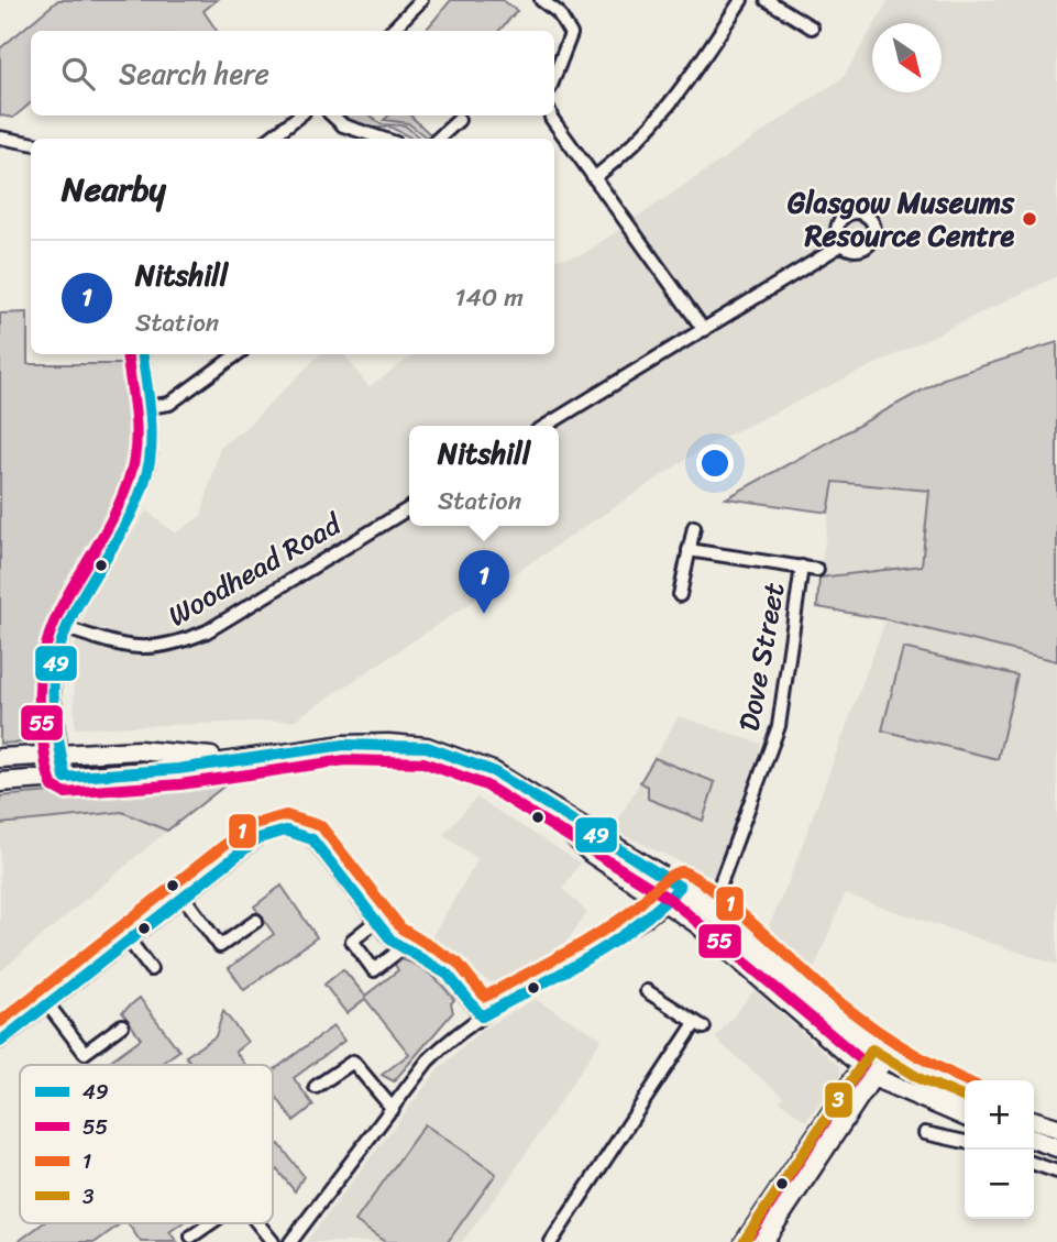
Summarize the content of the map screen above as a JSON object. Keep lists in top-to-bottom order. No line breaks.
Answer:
{"streets":{"street":["Woodhead Road","Dove Street"]},"places":["Glasgow Museums Resource Centre"],"lines":["transit line 49","transit line 55","transit line 1","transit line 3"],"legend":["49","55","1","3"],"north":"bottom right","page":{"search":"Search here","heading":"Nearby","list":[{"mark":"1","name":"Nitshill","note":"Station","value":"140 m"}],"popup":["Nitshill","Station"],"pins":"1","map_buttons":["+","−"]}}
